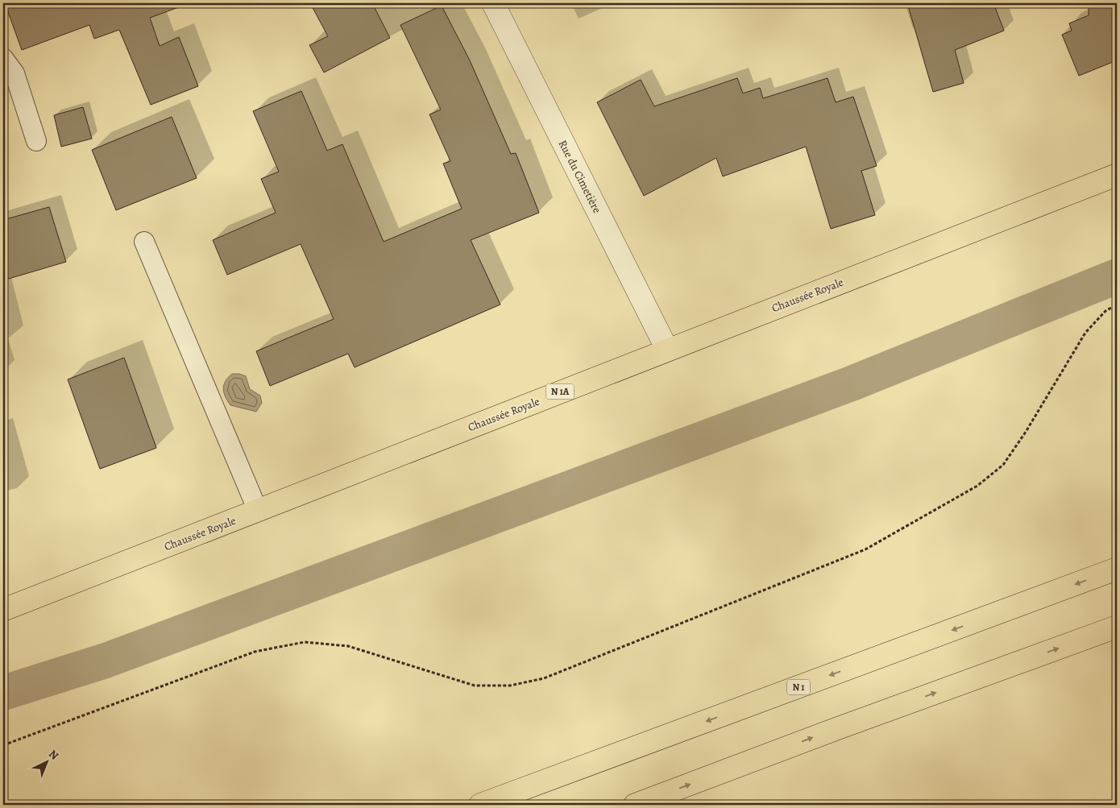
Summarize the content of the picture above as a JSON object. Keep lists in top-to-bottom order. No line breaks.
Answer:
{"streets":{"main road":["Chaussée Royale","N 1A","N 1"],"street":["Rue du Cimetière"]},"crossings":[["Rue du Cimetière","Chaussée Royale"]],"north":"top right"}
